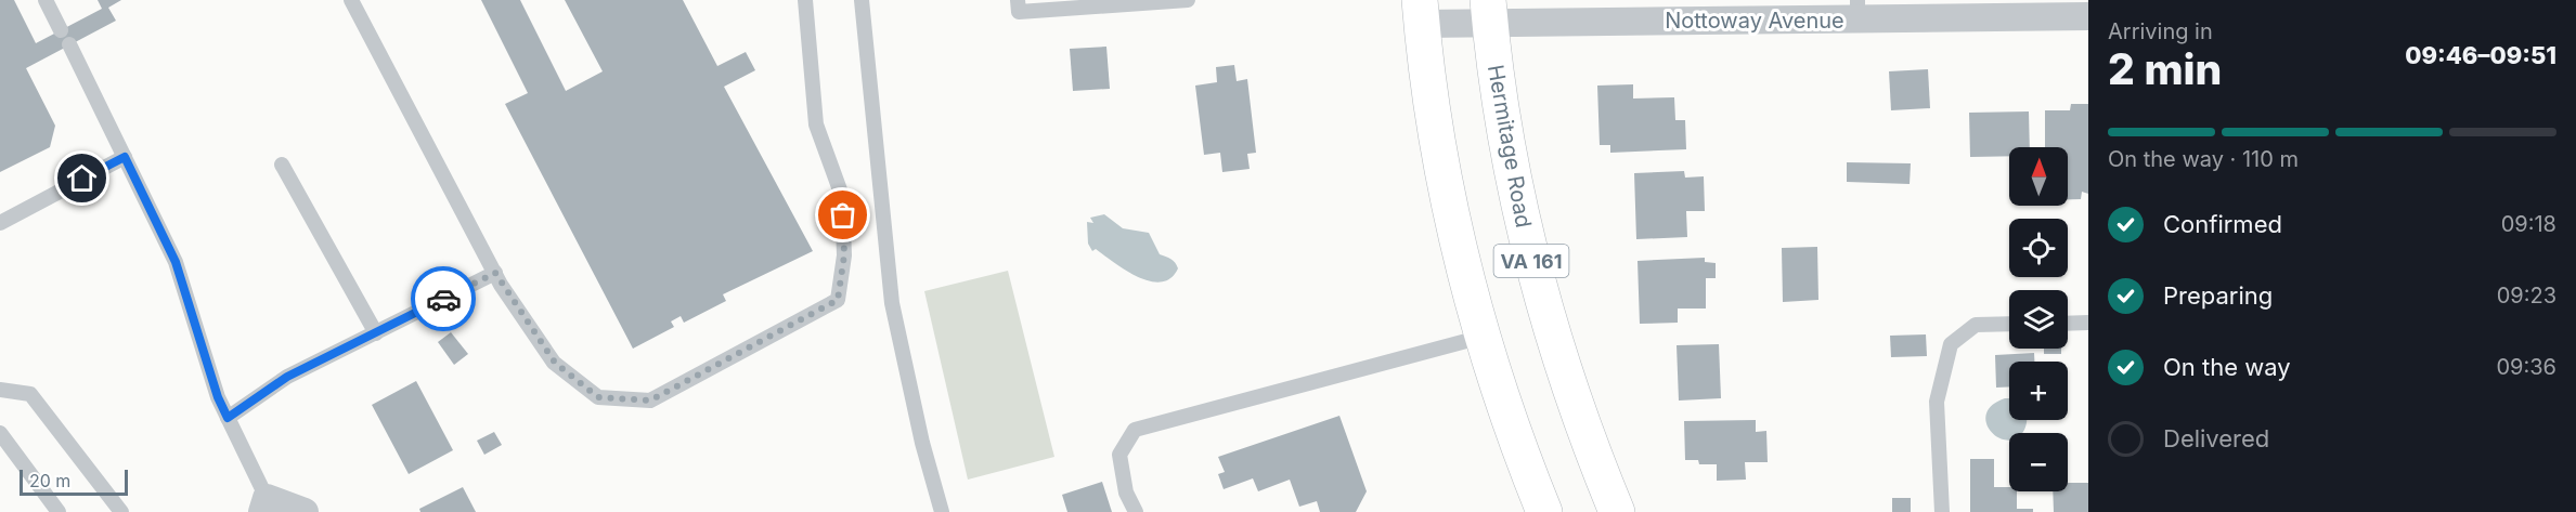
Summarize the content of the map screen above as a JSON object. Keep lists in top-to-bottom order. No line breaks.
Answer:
{"streets":{"main road":["Hermitage Road","VA 161"],"street":["Nottoway Avenue"]},"crossings":[["Nottoway Avenue","Hermitage Road"],["Nottoway Avenue","VA 161"]],"scale_bar":"20 m","north":"top","page":{"heading":["2 min","Arriving in","09:46–09:51"],"bar":"On the way · 110 m","map_buttons":["+","−"],"list":[["Confirmed","09:18"],["Preparing","09:23"],["On the way","09:36"],"Delivered"],"scale":"20 m"}}
